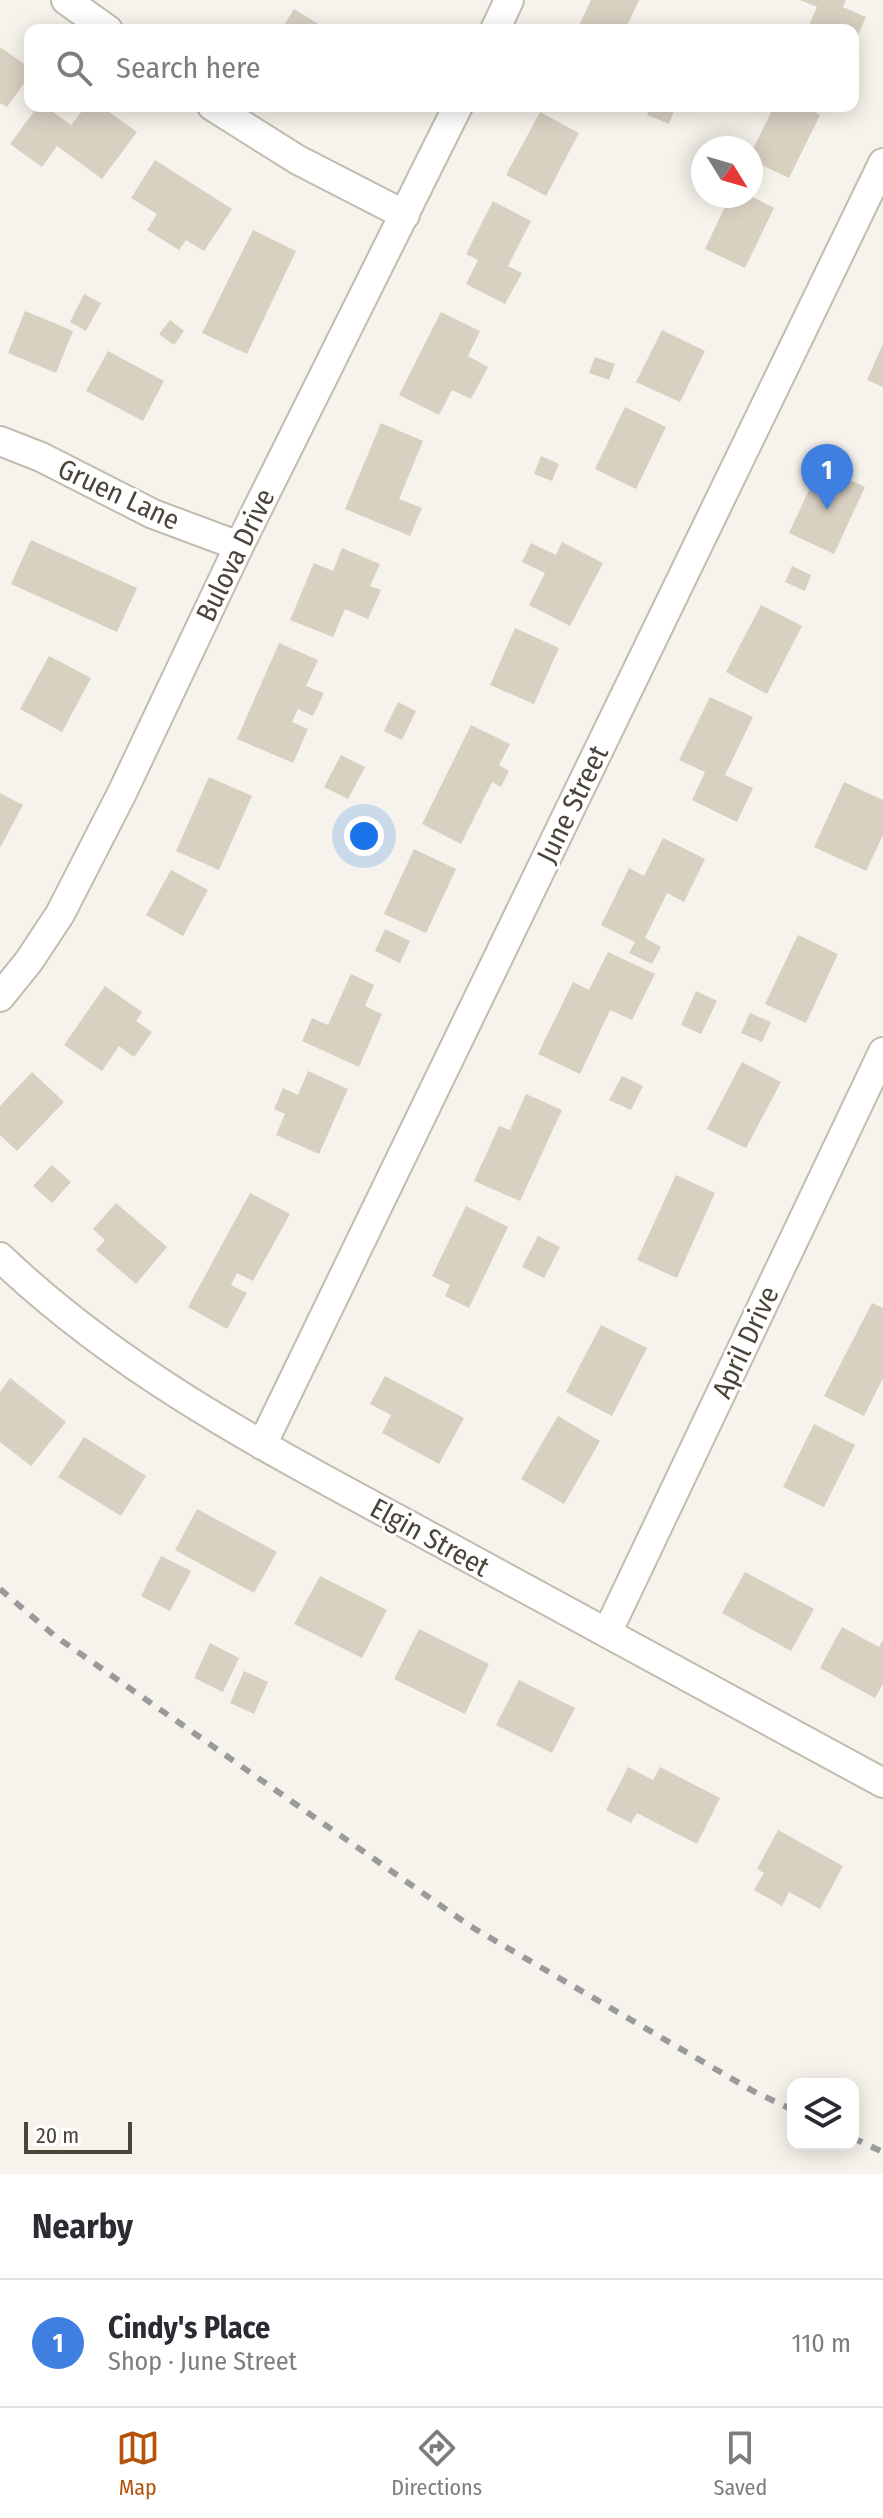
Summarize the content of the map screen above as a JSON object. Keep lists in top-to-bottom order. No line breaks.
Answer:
{"streets":{"street":["Gruen Lane","Bulova Drive","June Street","April Drive","Elgin Street"]},"crossings":[["Gruen Lane","Bulova Drive"],["June Street","Elgin Street"],["April Drive","Elgin Street"]],"scale_bar":"20 m","north":"bottom right","page":{"search":"Search here","pins":"1","scale":"20 m","heading":"Nearby","list":[{"mark":"1","name":"Cindy's Place","note":"Shop · June Street","value":"110 m"}],"nav":["Map","Directions","Saved"]}}
